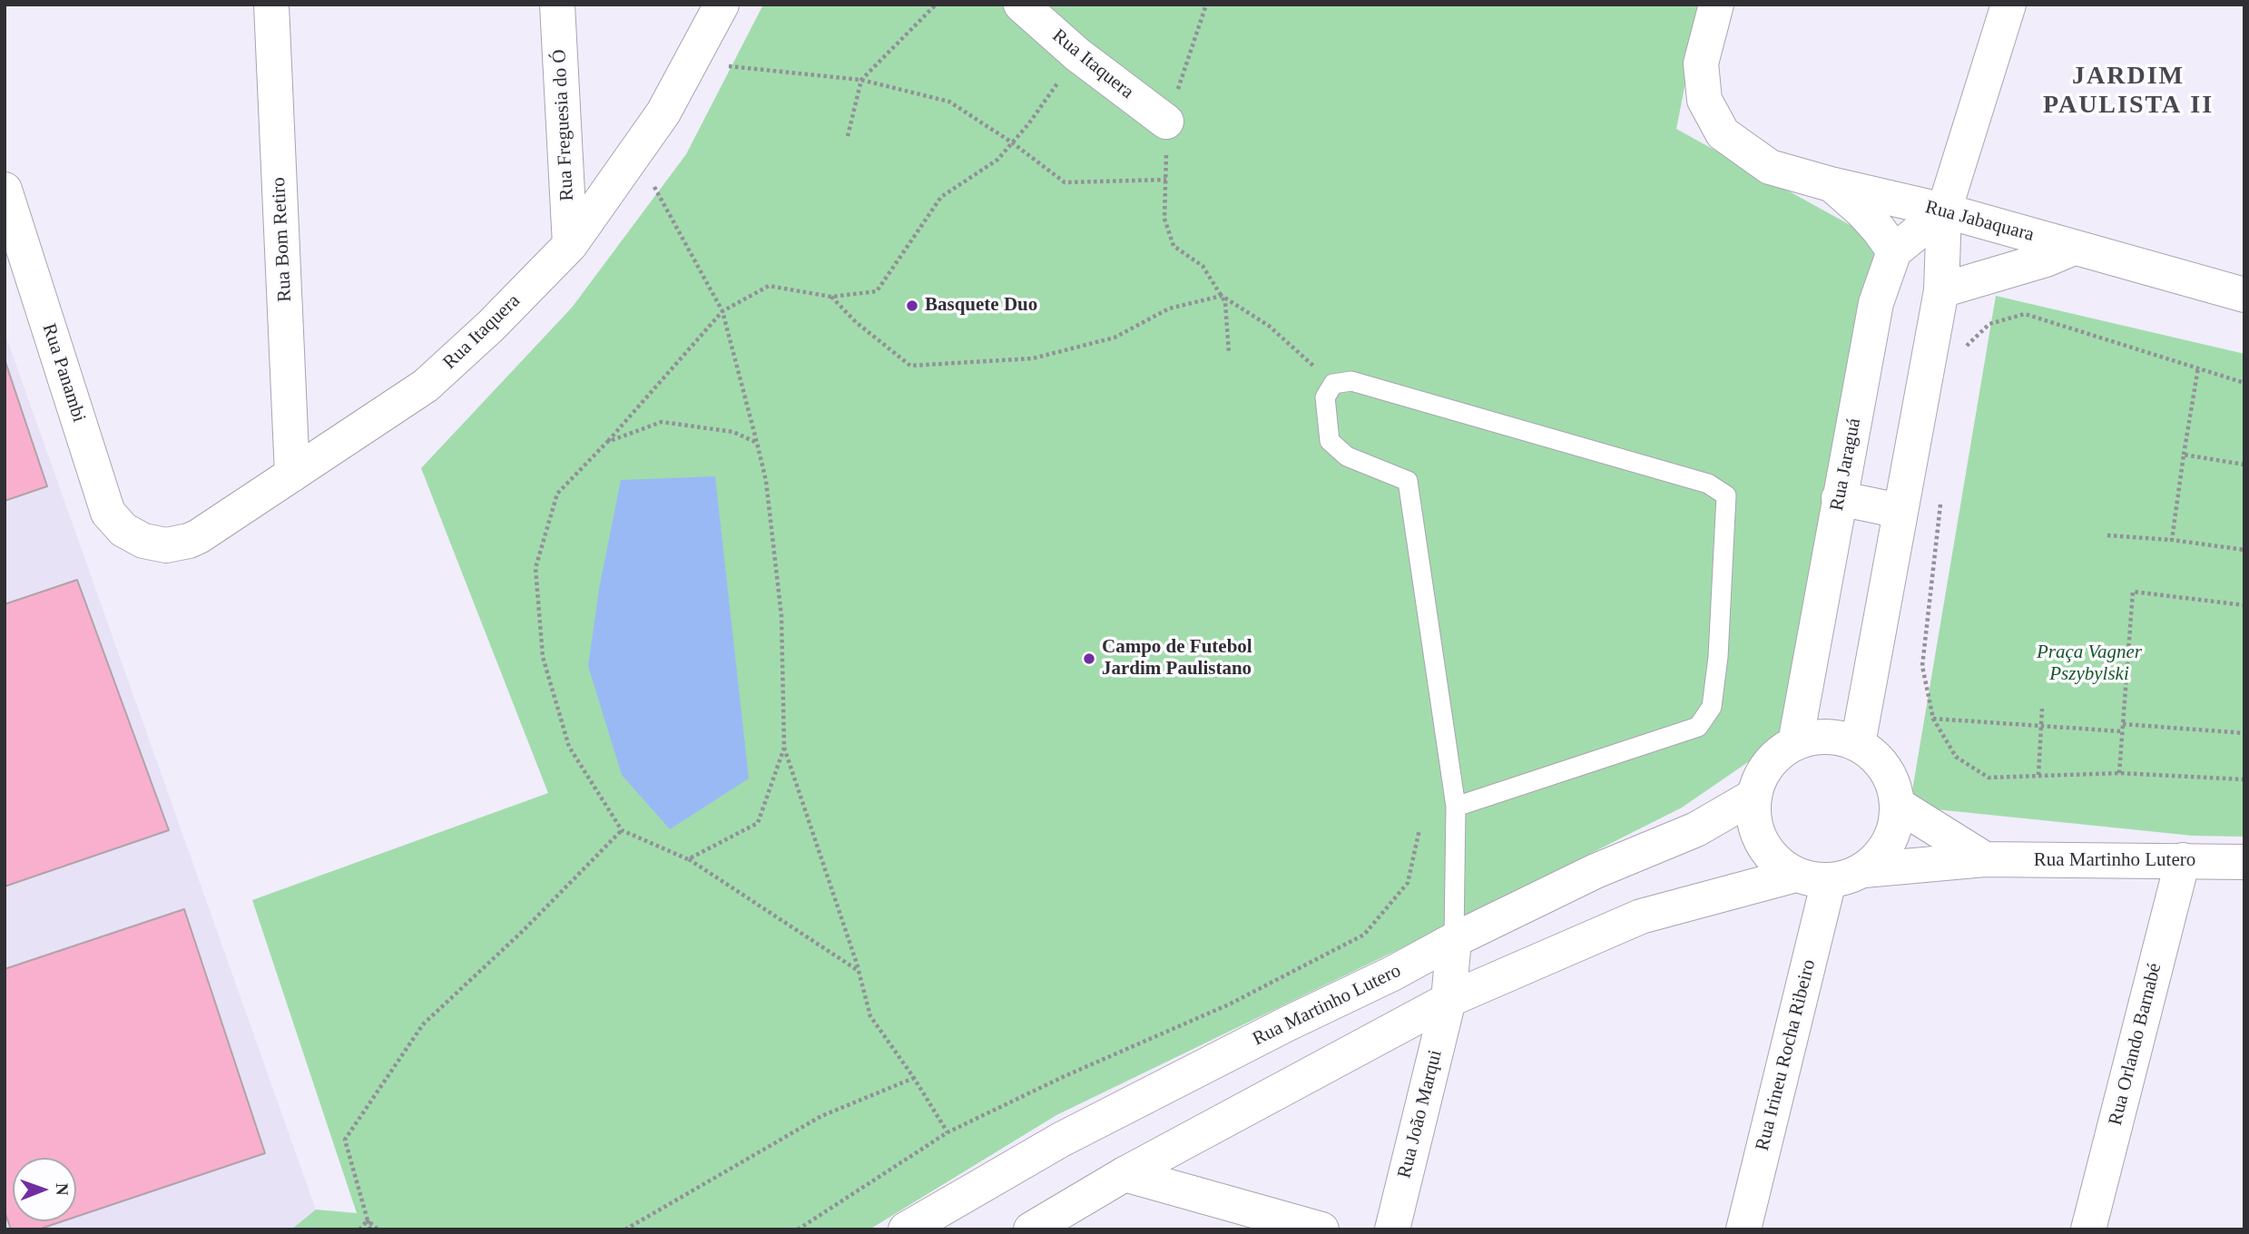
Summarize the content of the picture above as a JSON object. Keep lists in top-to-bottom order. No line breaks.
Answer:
{"streets":{"street":["Rua Itaquera","Rua Freguesia do Ó","Rua Jabaquara","Rua Bom Retiro","Rua Panambi","Rua Jaraguá","Rua Martinho Lutero","Rua Orlando Barnabé","Rua Irineu Rocha Ribeiro","Rua João Marqui"]},"crossings":[["Rua Itaquera","Rua Freguesia do Ó"],["Rua Itaquera","Rua Bom Retiro"],["Rua Itaquera","Rua Panambi"],["Rua Jaraguá","Rua Martinho Lutero"],["Rua Jaraguá","Rua Irineu Rocha Ribeiro"],["Rua Martinho Lutero","Rua Orlando Barnabé"],["Rua Martinho Lutero","Rua Irineu Rocha Ribeiro"],["Rua Martinho Lutero","Rua João Marqui"]],"districts":["JARDIM PAULISTA II"],"parks":["Praça Vagner Pszybylski"],"places":["Basquete Duo","Campo de Futebol Jardim Paulistano"],"north":"right"}
